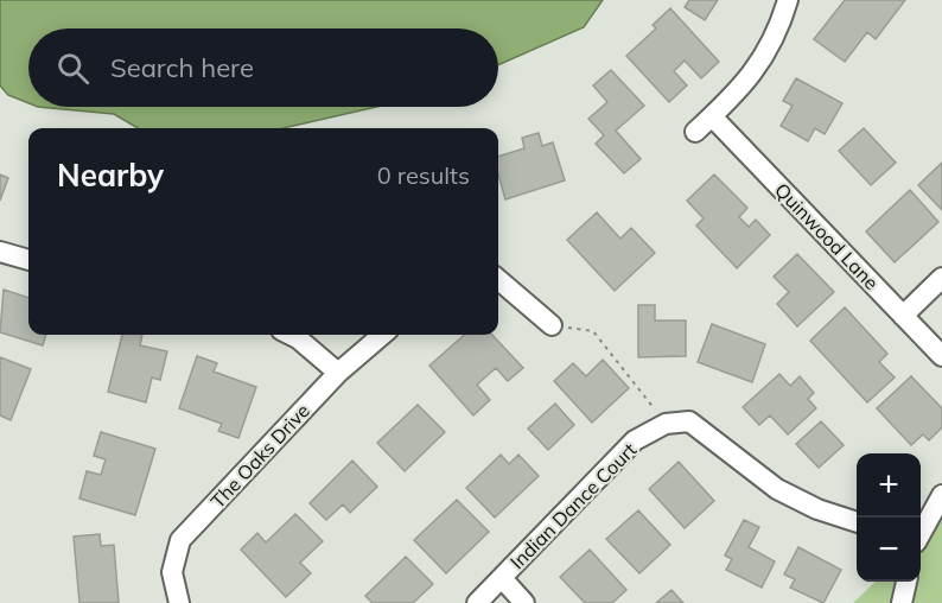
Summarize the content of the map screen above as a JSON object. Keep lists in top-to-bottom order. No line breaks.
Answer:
{"streets":{"street":["Quinwood Lane","The Oaks Drive","Indian Dance Court"]},"page":{"search":"Search here","heading":["Nearby","0 results"],"map_buttons":["+","−"]}}
